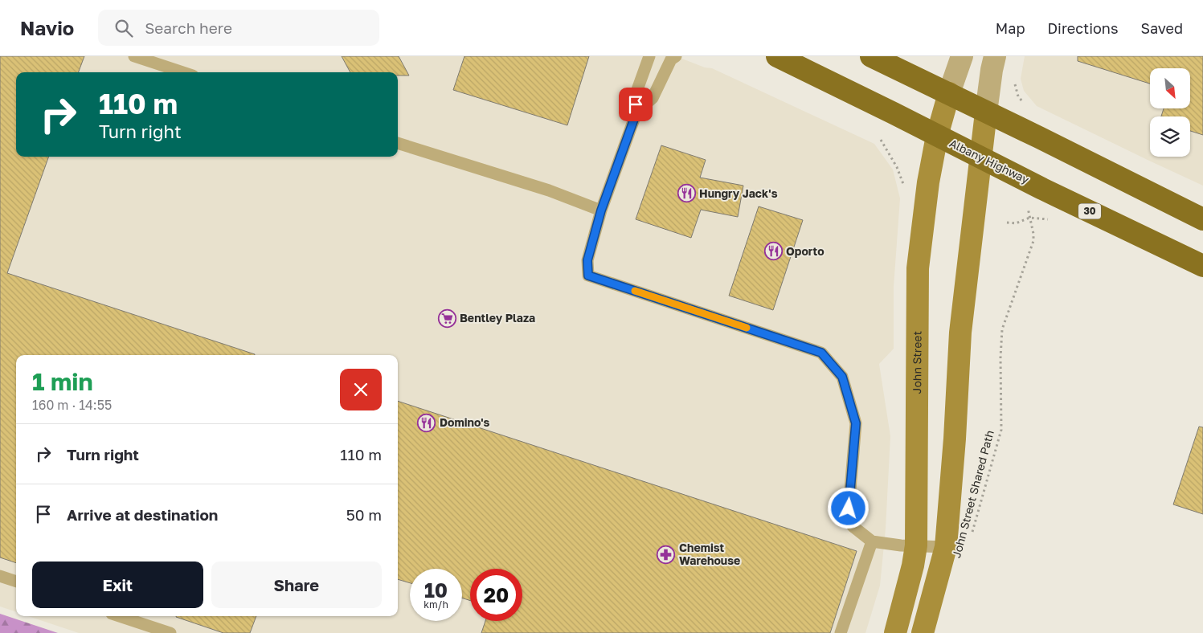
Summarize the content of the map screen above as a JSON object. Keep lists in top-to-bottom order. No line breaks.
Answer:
{"streets":{"highway":["Albany Highway","30"],"main road":["John Street"],"path":["John Street Shared Path"]},"crossings":[["Albany Highway","John Street"]],"places":{"restaurant":["Hungry Jack's","Oporto","Domino's"],"supermarket":["Bentley Plaza"],"pharmacy":["Chemist Warehouse"]},"north":"bottom right","page":{"header":"Navio","search":"Search here","nav":["Map","Directions","Saved"],"turn":["110 m","Turn right"],"heading":["1 min","160 m · 14:55"],"list":[{"name":"Turn right","value":"110 m"},{"name":"Arrive at destination","value":"50 m"}],"buttons":["Exit","Share"],"speed":"10 km/h","limit":"20"}}
